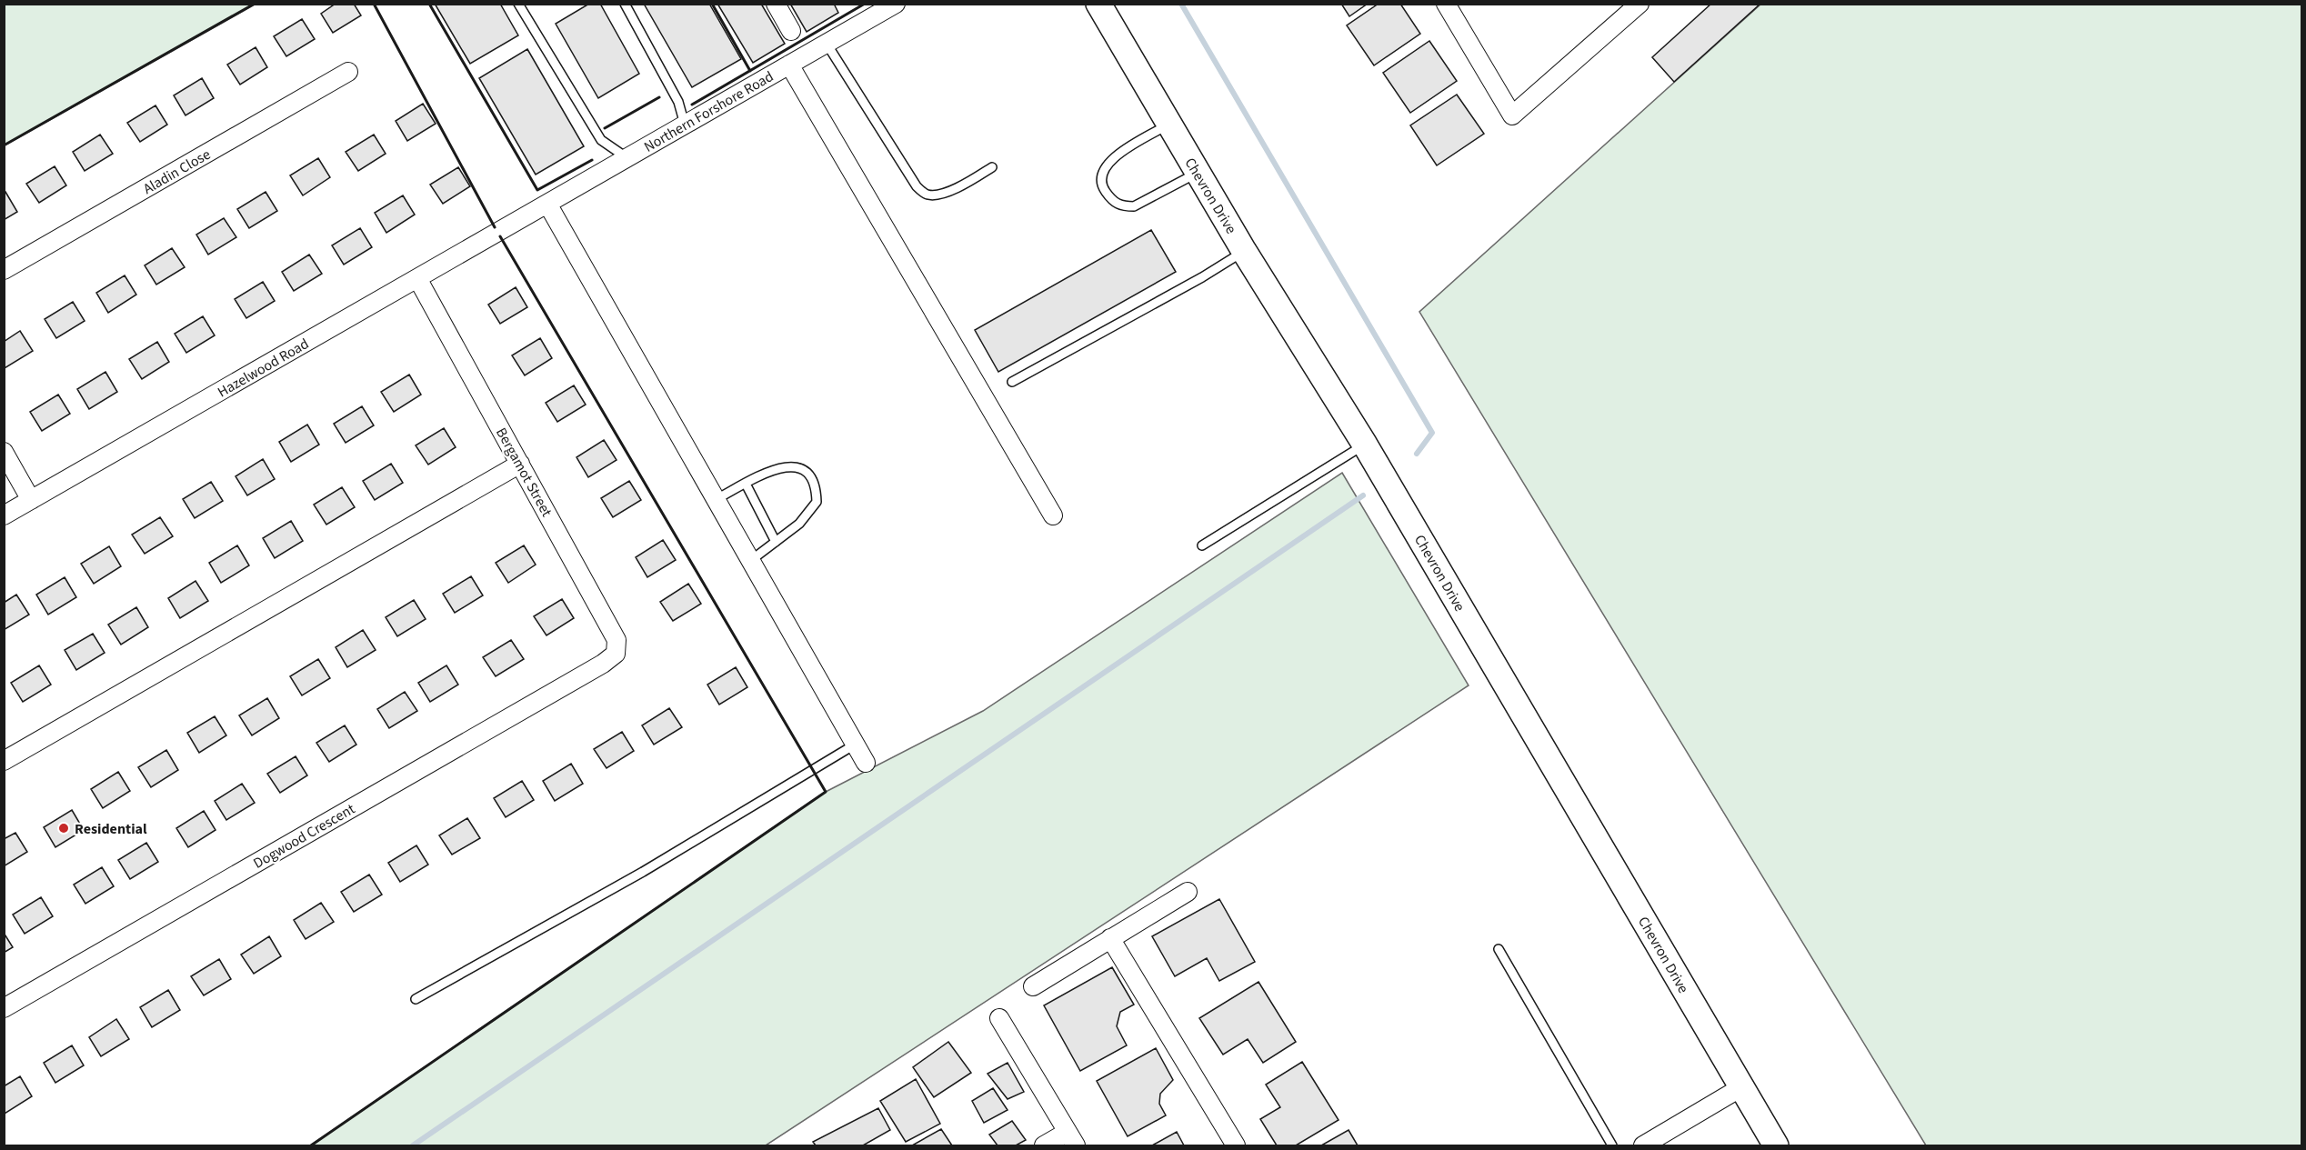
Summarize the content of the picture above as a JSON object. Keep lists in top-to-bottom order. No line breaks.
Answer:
{"streets":{"main road":["Chevron Drive"],"street":["Northern Forshore Road","Aladin Close","Hazelwood Road","Bergamot Street","Dogwood Crescent"]},"crossings":[["Northern Forshore Road","Hazelwood Road"],["Hazelwood Road","Bergamot Street"],["Bergamot Street","Dogwood Crescent"]],"places":["Residential"]}
